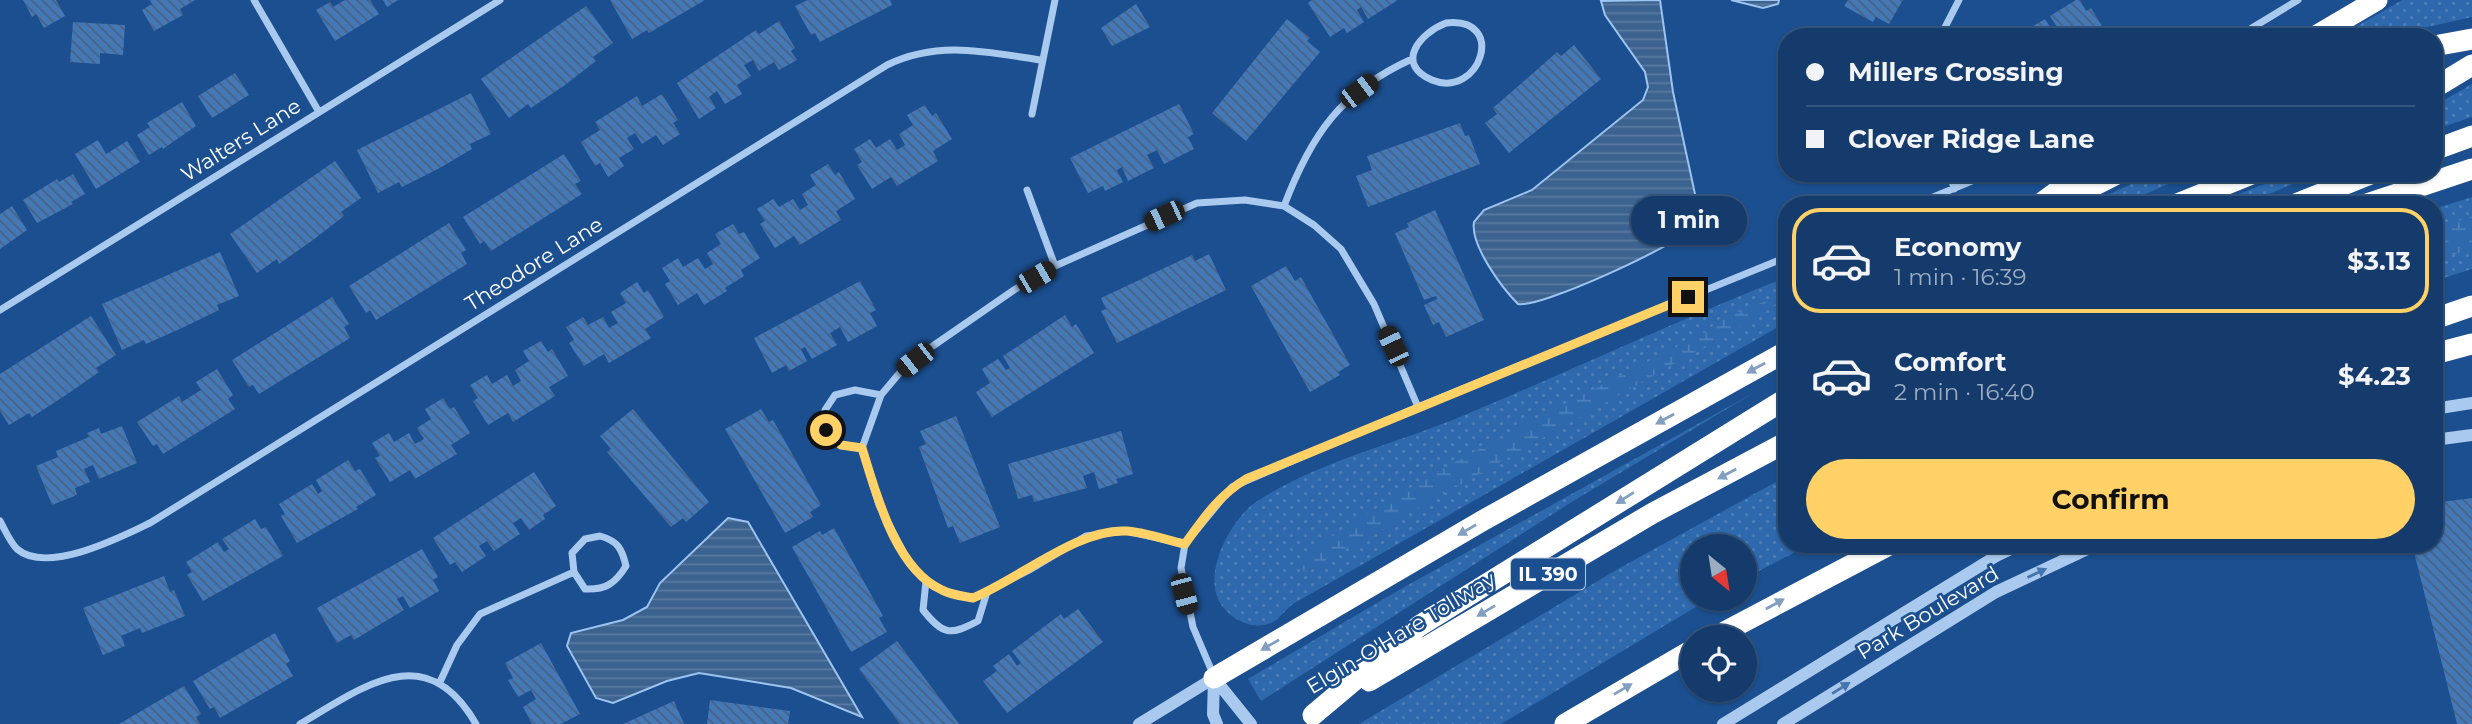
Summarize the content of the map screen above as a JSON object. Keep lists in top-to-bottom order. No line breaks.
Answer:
{"streets":{"highway":["IL 390","Elgin-O'Hare Tollway"],"street":["Walters Lane","Theodore Lane","Park Boulevard"]},"north":"bottom right","page":{"banner":["Millers Crossing","Clover Ridge Lane"],"bubble":"1 min","list":[{"name":"Economy","note":"1 min · 16:39","value":"$3.13"},{"name":"Comfort","note":"2 min · 16:40","value":"$4.23"}],"buttons":"Confirm"}}
